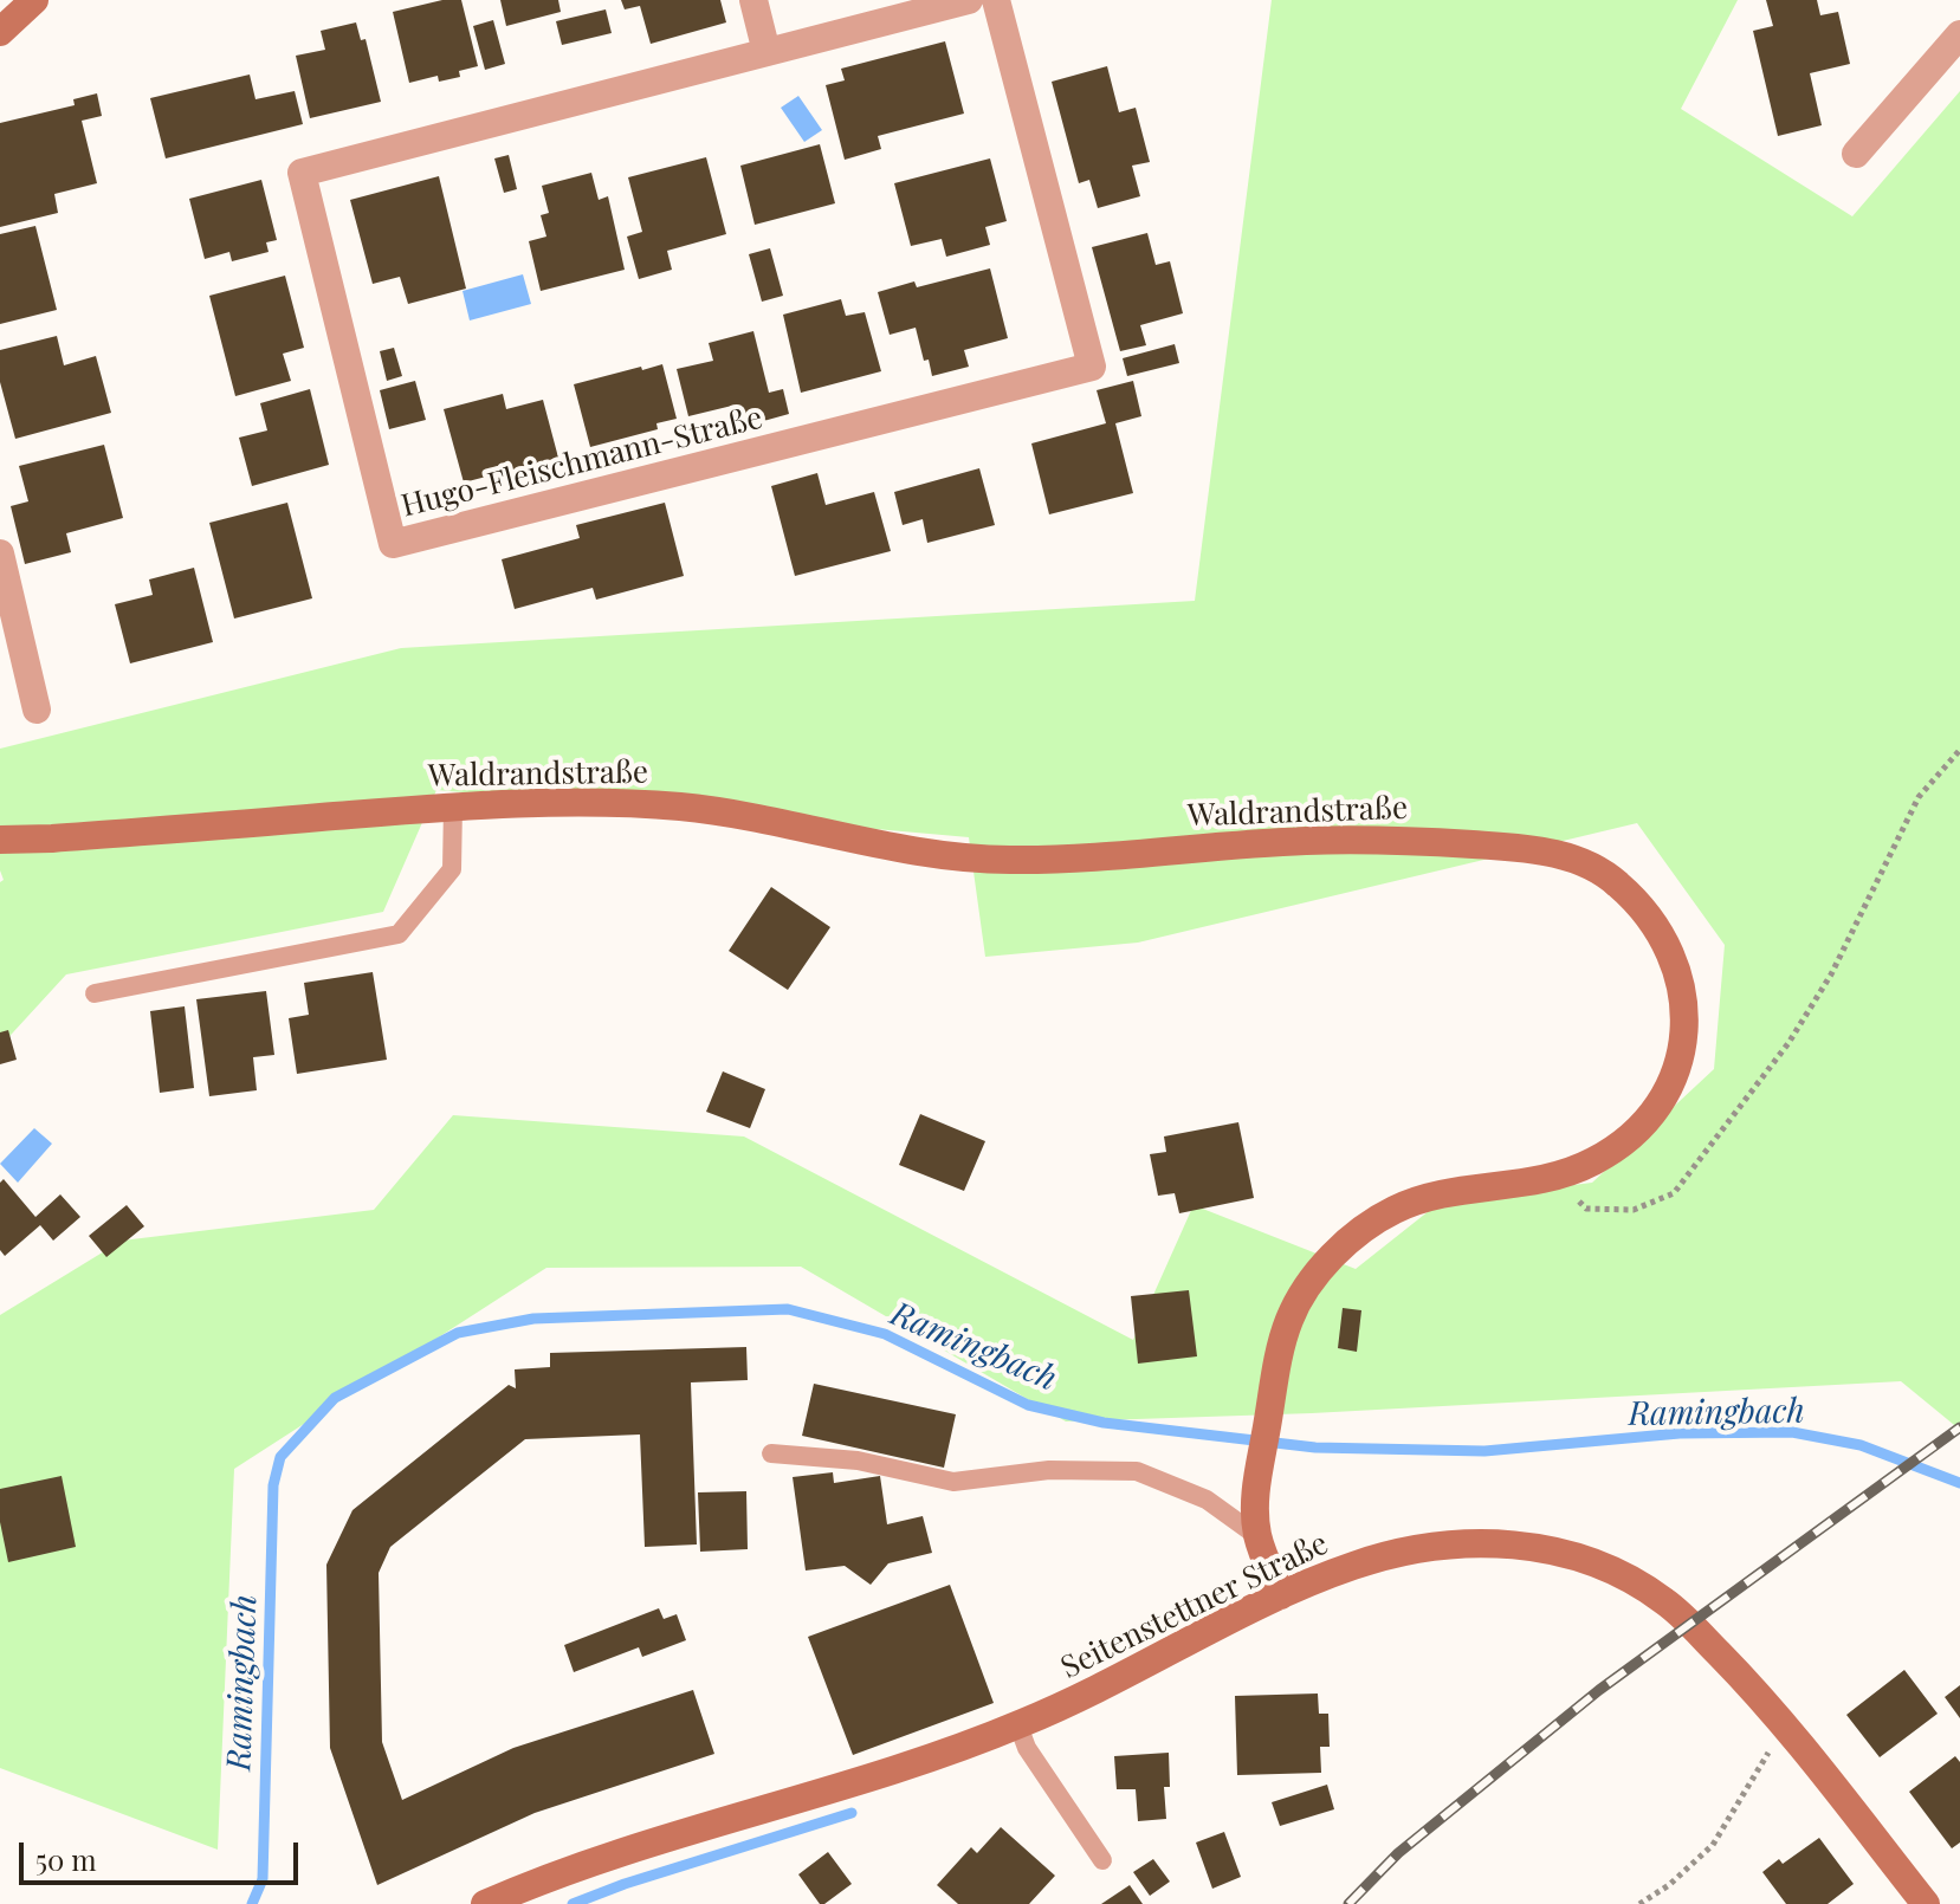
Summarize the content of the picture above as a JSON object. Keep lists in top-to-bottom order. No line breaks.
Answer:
{"streets":{"street":["Hugo-Fleischmann-Straße","Waldrandstraße","Seitenstettner Straße"]},"crossings":[["Waldrandstraße","Seitenstettner Straße"]],"water":["Ramingbach"],"scale_bar":"50 m"}
